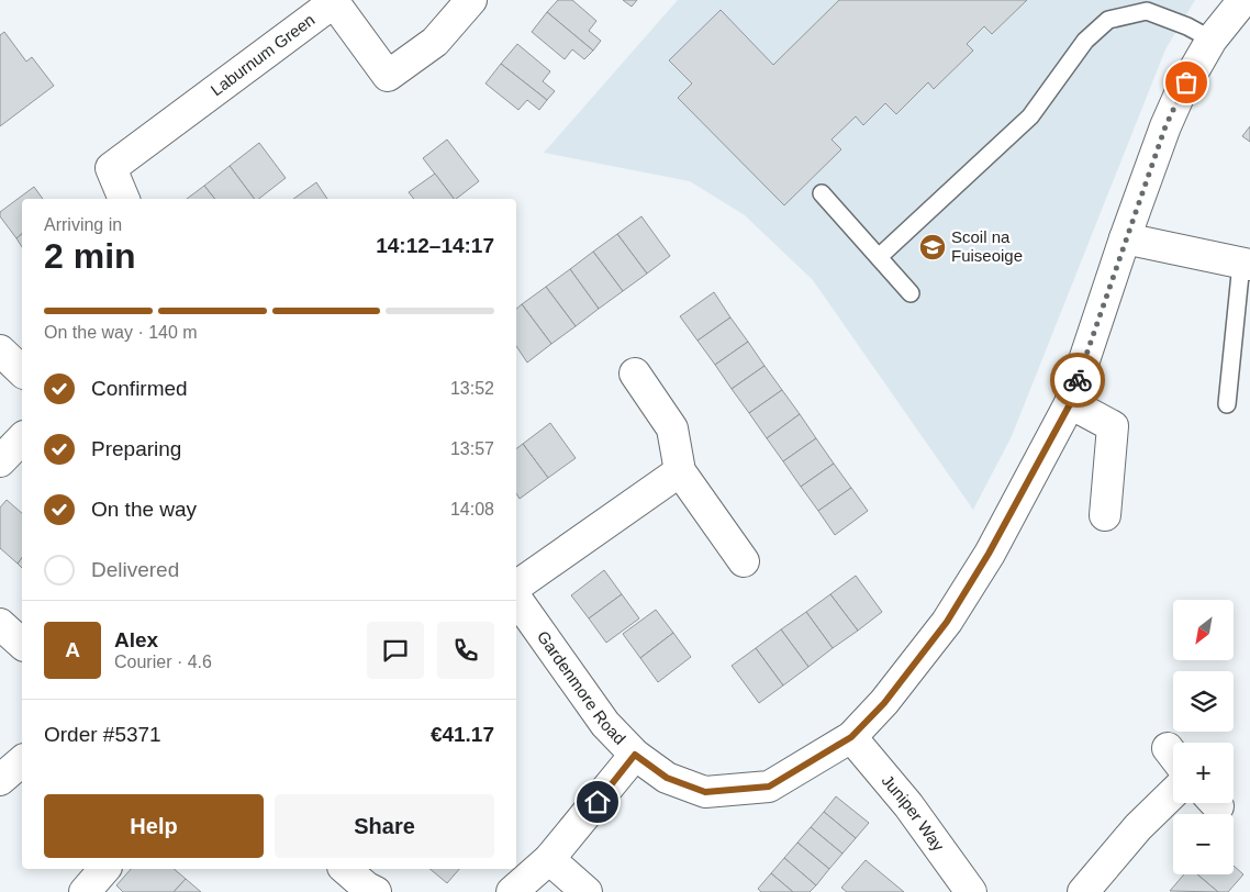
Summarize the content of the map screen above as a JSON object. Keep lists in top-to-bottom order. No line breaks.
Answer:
{"streets":{"street":["Laburnum Green","Gardenmore Road","Juniper Way"]},"crossings":[["Gardenmore Road","Juniper Way"]],"places":{"school or university":["Scoil na Fuiseoige"]},"north":"bottom left","page":{"heading":["2 min","Arriving in","14:12–14:17"],"panel":["Alex","Courier · 4.6","Order #5371","€41.17"],"bar":"On the way · 140 m","list":[["Confirmed","13:52"],["Preparing","13:57"],["On the way","14:08"],"Delivered"],"map_buttons":["+","−"],"round":"A","buttons":["Help","Share"]}}
